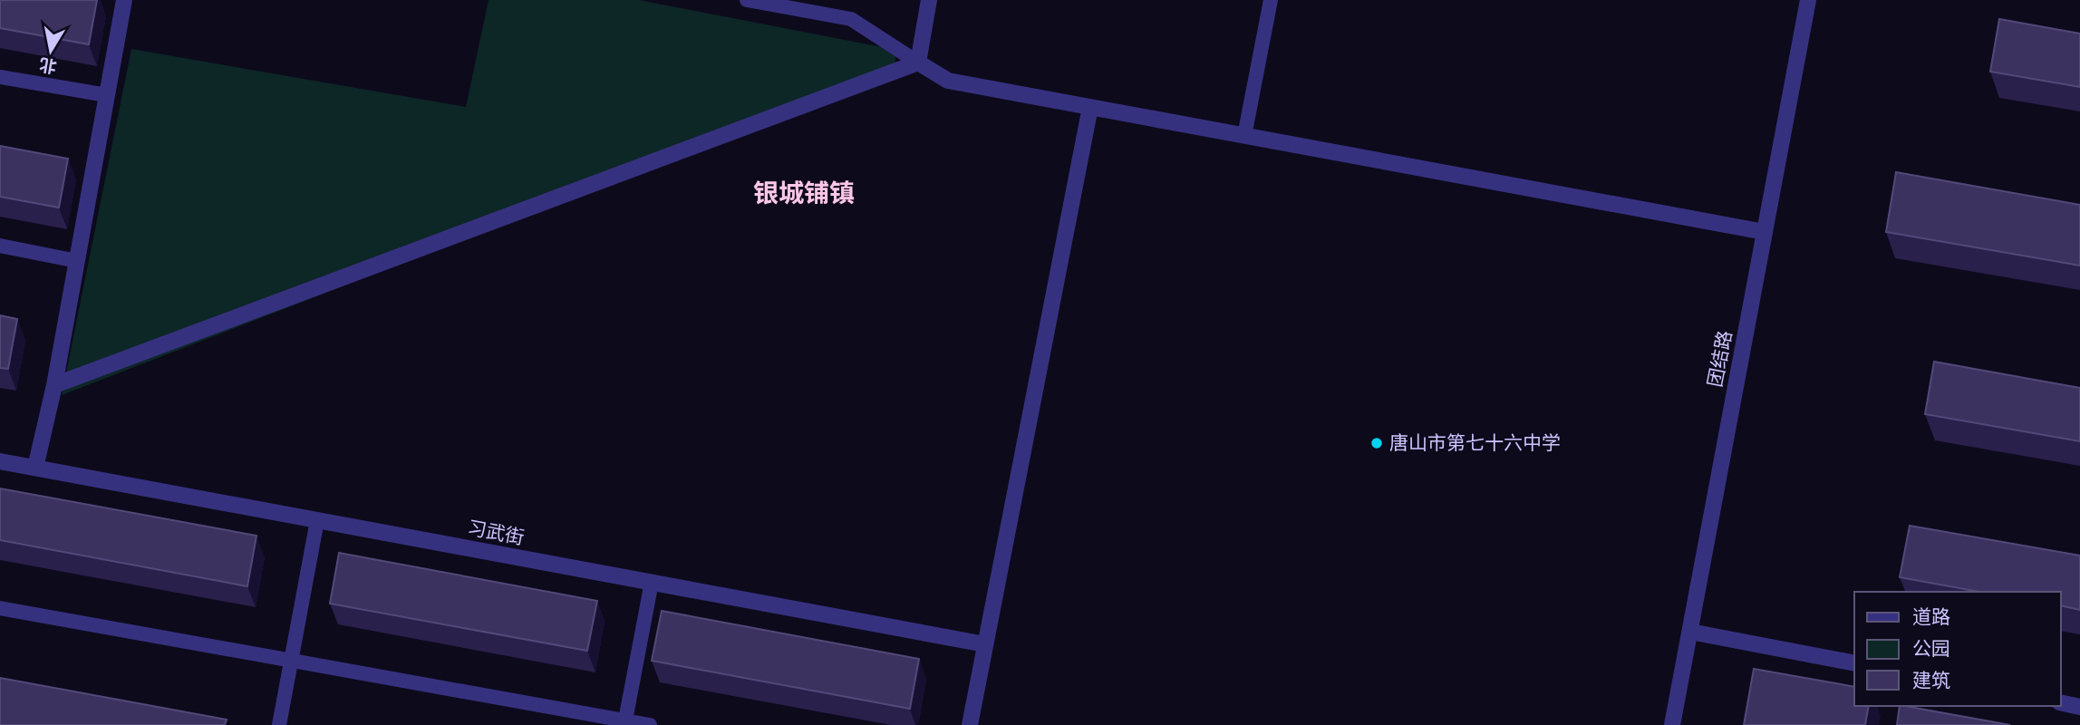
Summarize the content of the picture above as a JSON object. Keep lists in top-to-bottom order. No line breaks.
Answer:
{"streets":{"street":["团结路","习武街"]},"districts":["银城铺镇"],"places":["唐山市第七十六中学"],"legend":["道路","公园","建筑"],"north":"bottom"}
